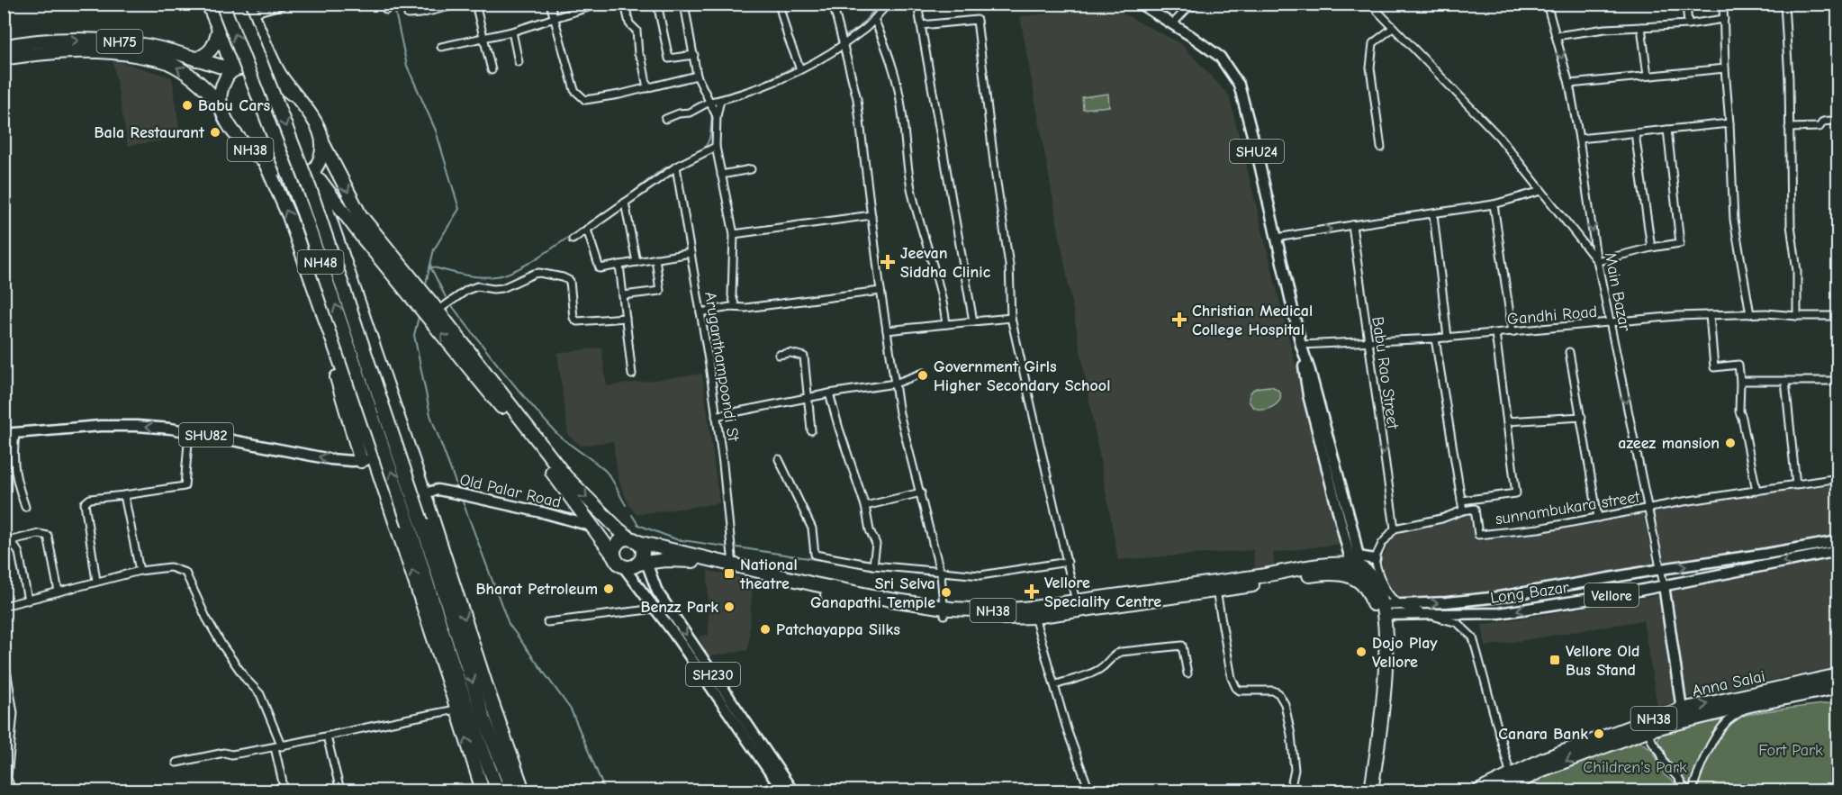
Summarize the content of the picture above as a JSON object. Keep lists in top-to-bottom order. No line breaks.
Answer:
{"streets":{"highway":["NH75","NH38","NH48","Anna Salai"],"main road":["SHU24","SHU82","Old Palar Road","Long Bazar","Vellore","SH230"],"street":["Main Bazar","Gandhi Road","Aruganthampoondi St","Babu Rao Street","sunnambukara street"]},"crossings":[["NH75","NH38"],["NH38","SHU24"],["NH38","Aruganthampoondi St"],["NH38","Old Palar Road"],["NH38","SH230"],["SHU24","Gandhi Road"],["Main Bazar","Gandhi Road"],["Main Bazar","sunnambukara street"],["Main Bazar","Long Bazar"],["Gandhi Road","Babu Rao Street"]],"one_way":["Babu Rao Street"],"parks":["Fort Park","Children's Park"],"places":{"other":["Babu Cars","Bala Restaurant","Government Girls Higher Secondary School","azeez mansion","Bharat Petroleum","Sri Selva Ganapathi Temple","Benzz Park","Patchayappa Silks","Dojo Play Vellore","Canara Bank"],"health":["Jeevan Siddha Clinic","Christian Medical College Hospital","Vellore Speciality Centre"],"transit":["National theatre","Vellore Old Bus Stand"]}}
